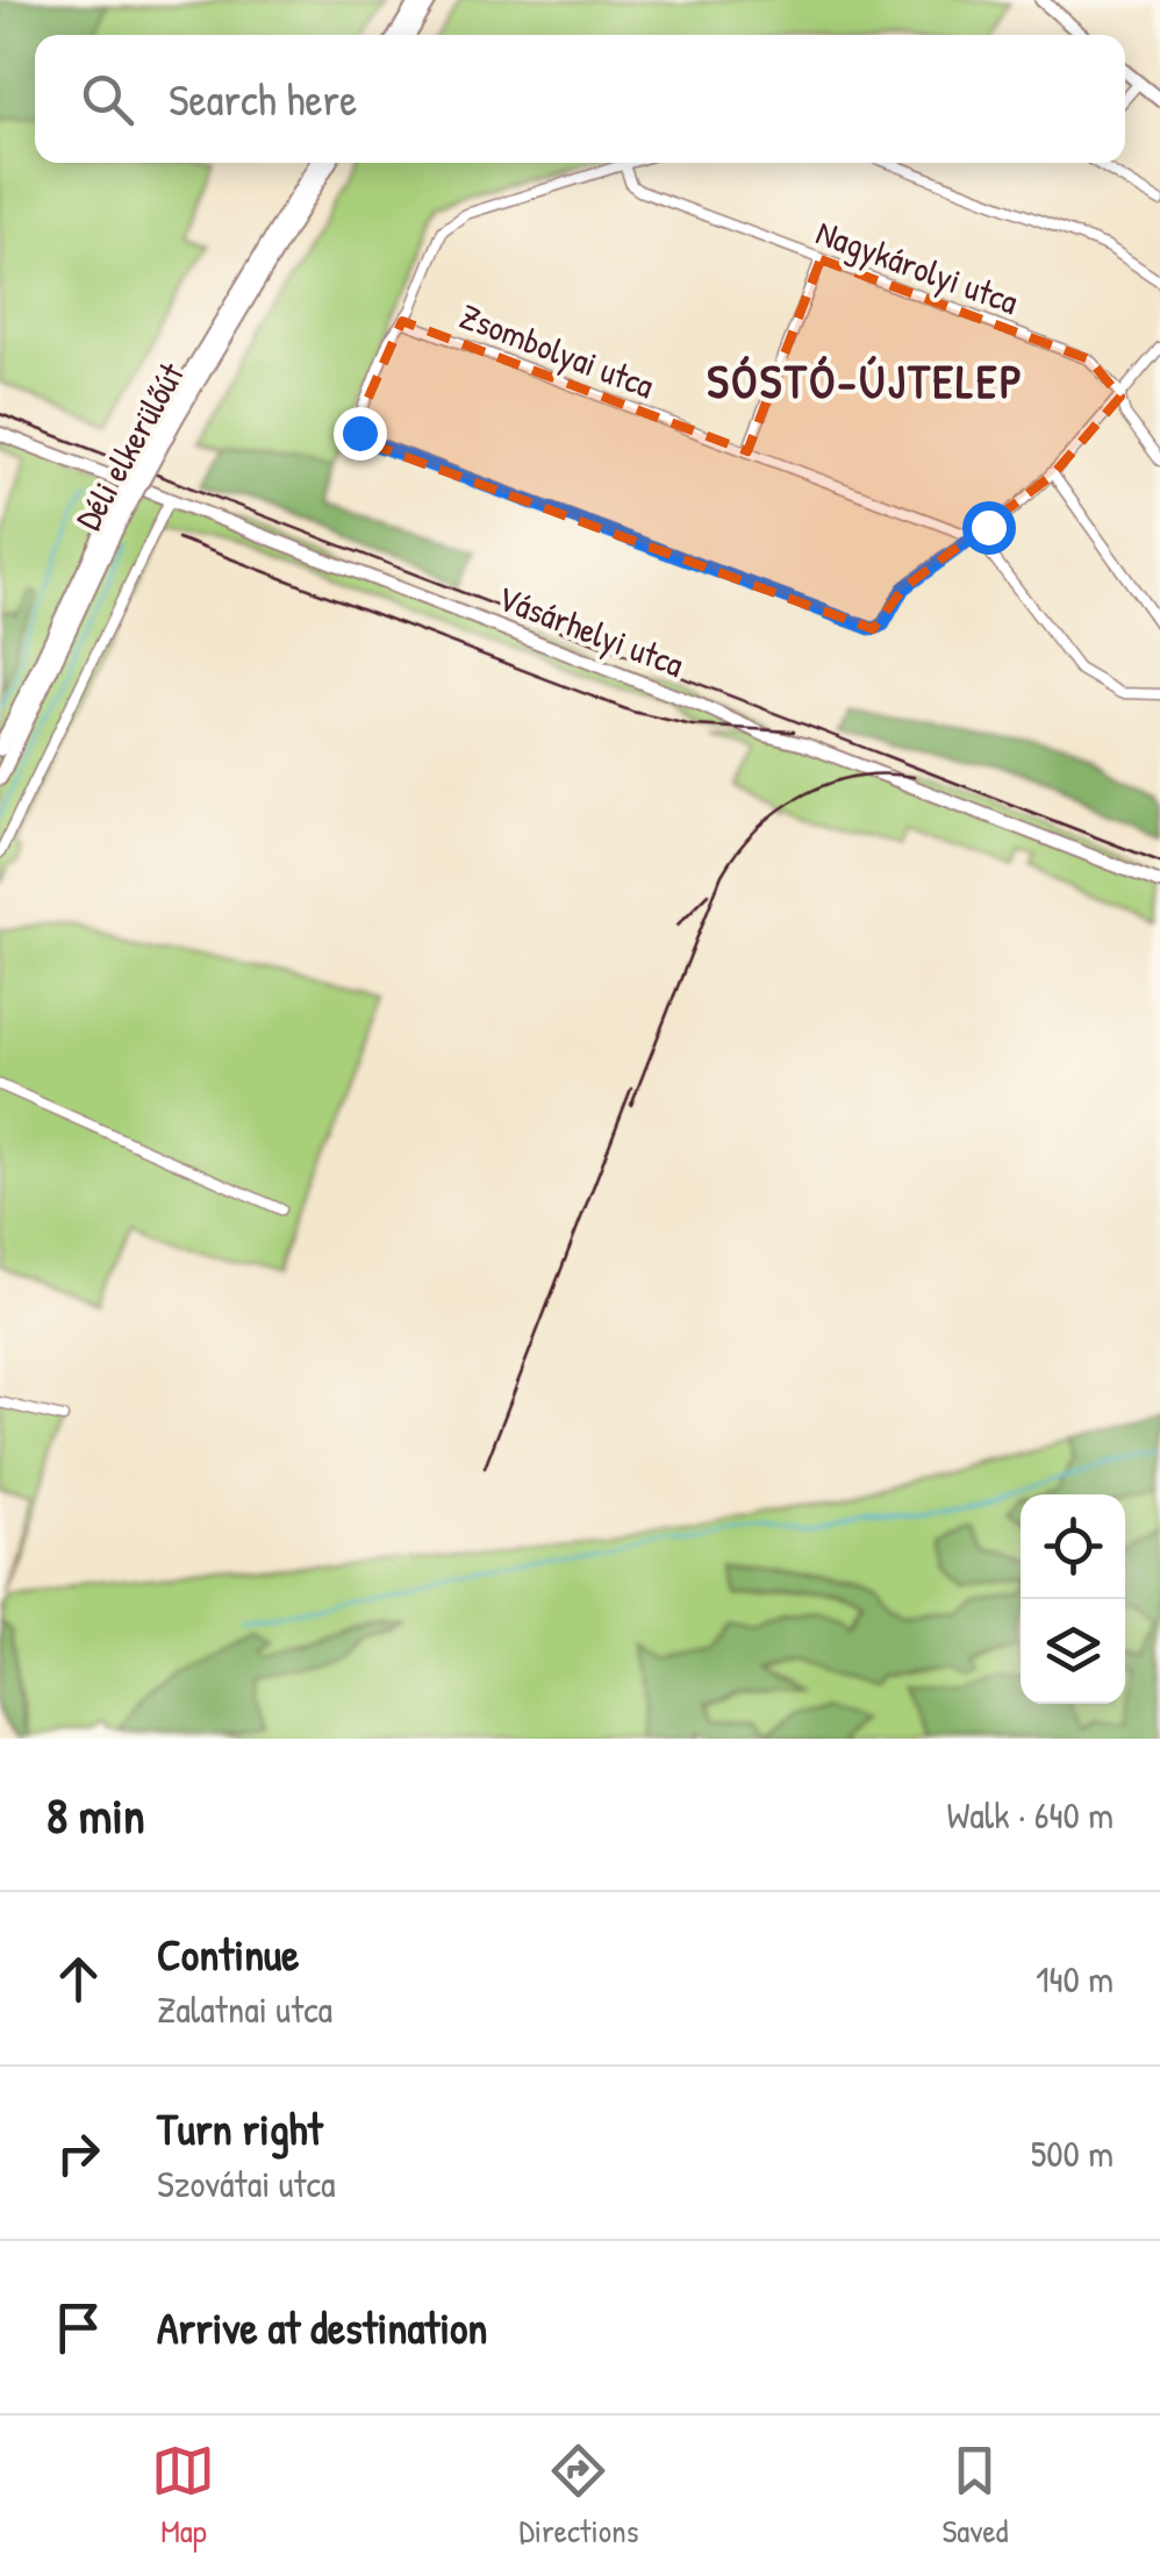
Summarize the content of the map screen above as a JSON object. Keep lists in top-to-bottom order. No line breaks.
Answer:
{"streets":{"main road":["Déli elkerülőút"],"street":["Nagykárolyi utca","Zsombolyai utca","Vásárhelyi utca"]},"districts":["SÓSTÓ-ÚJTELEP"],"page":{"search":"Search here","heading":["8 min","Walk · 640 m"],"list":[["Continue","Zalatnai utca","140 m"],["Turn right","Szovátai utca","500 m"],"Arrive at destination"],"nav":["Map","Directions","Saved"]}}
